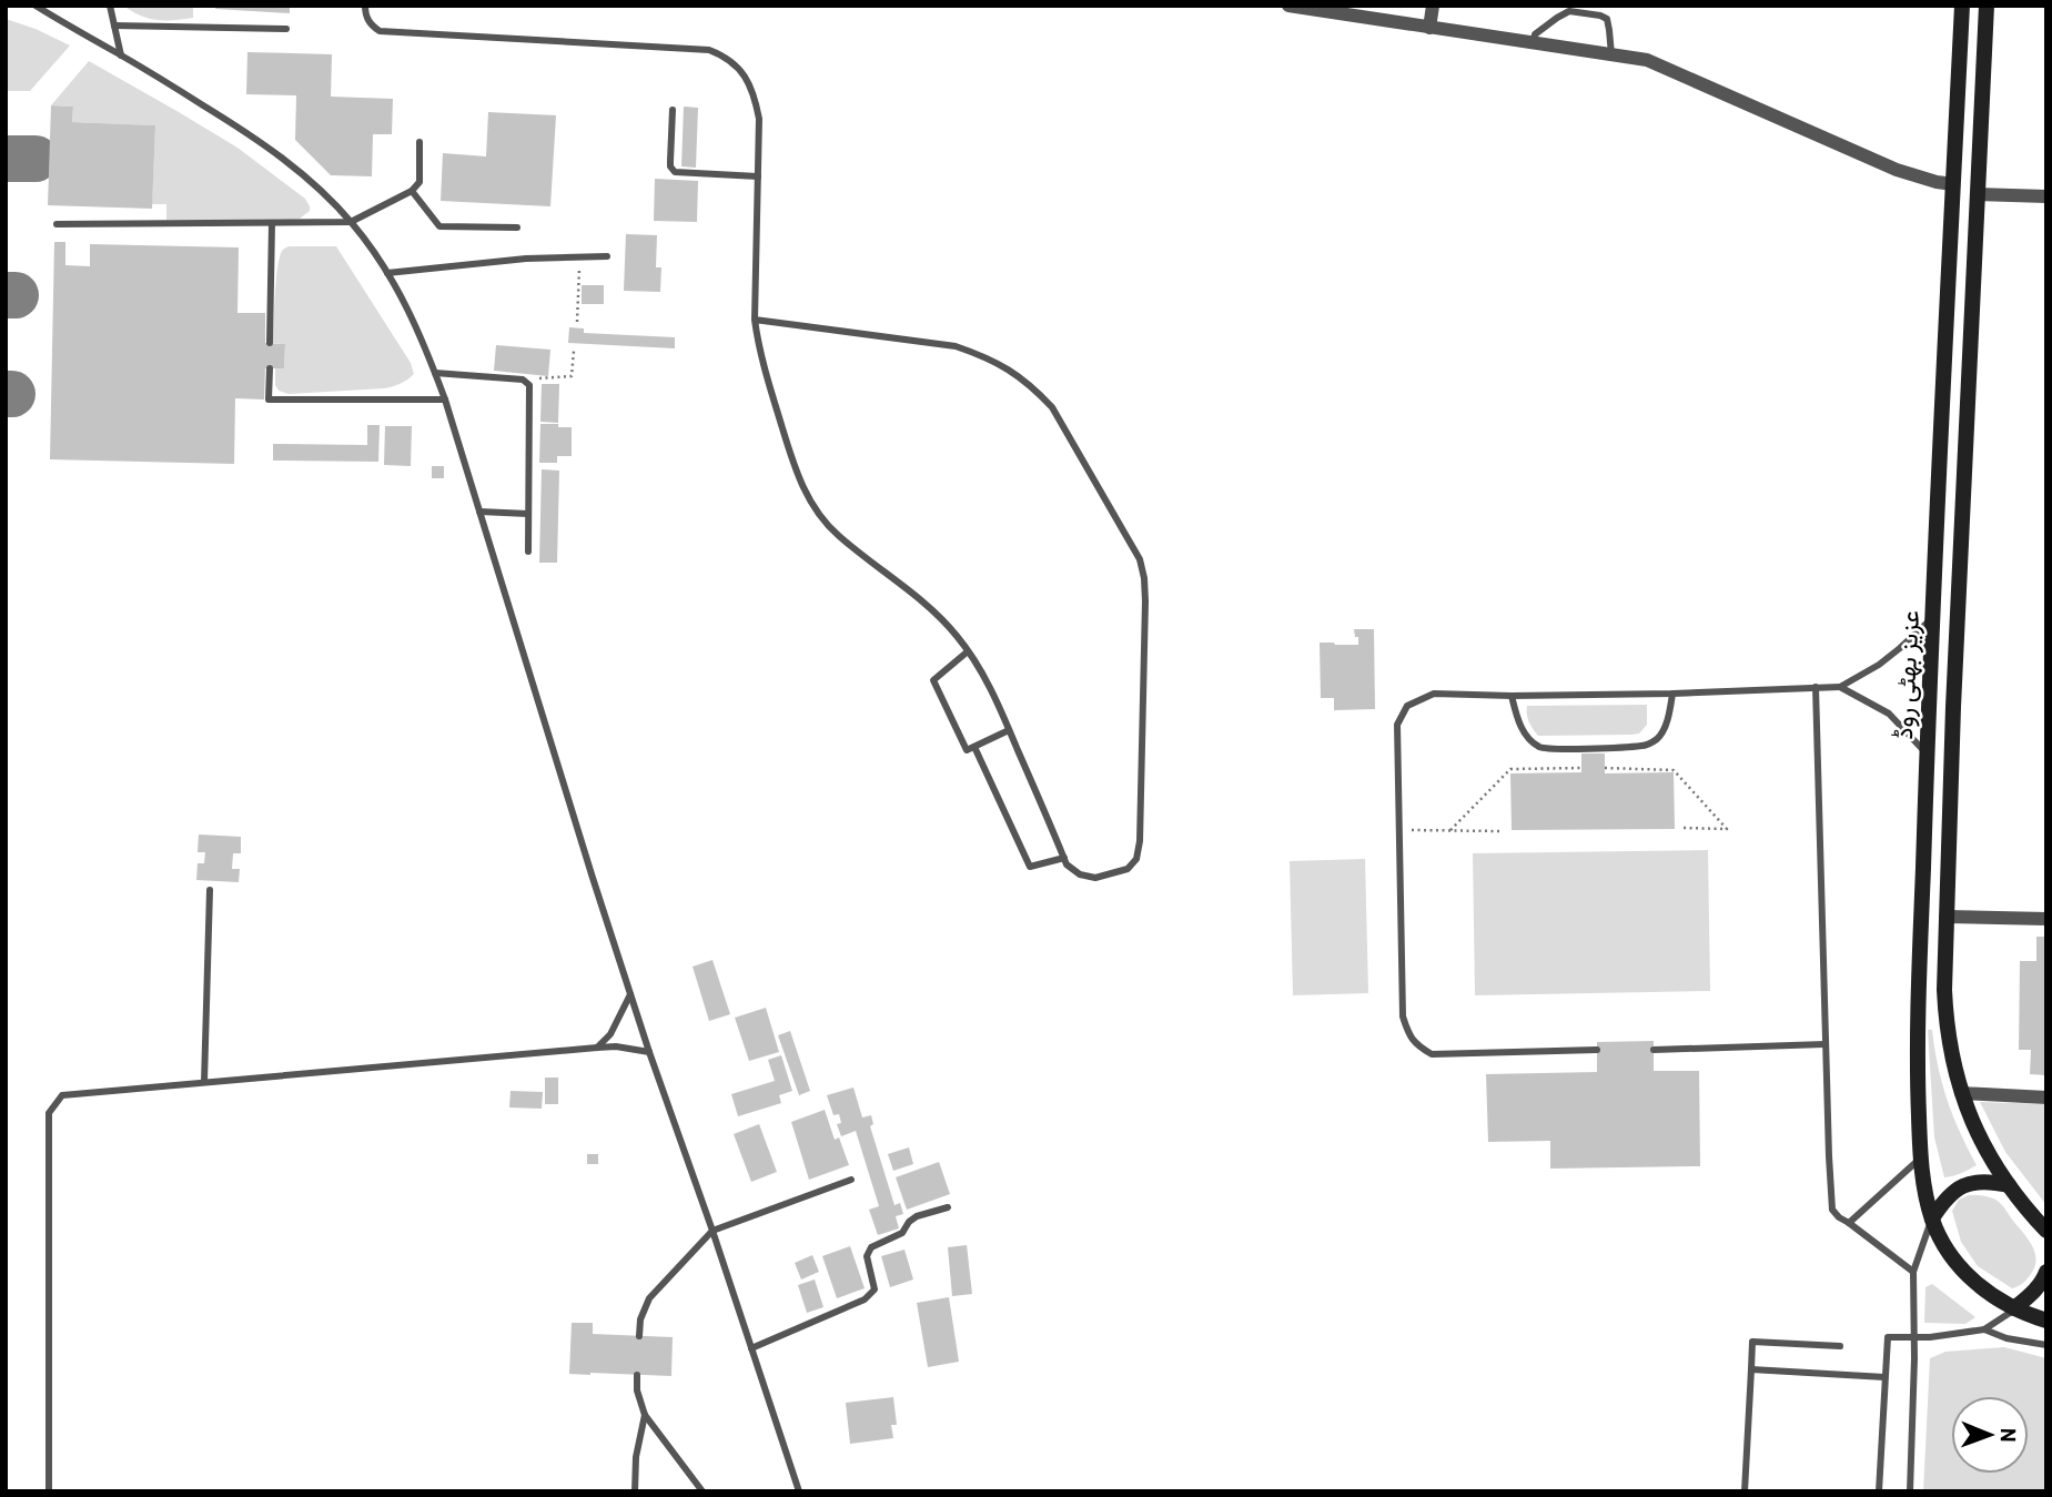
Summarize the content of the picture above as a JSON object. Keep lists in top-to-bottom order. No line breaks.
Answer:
{"streets":{"main road":["عزیز بھٹی روڈ"]},"north":"right"}
